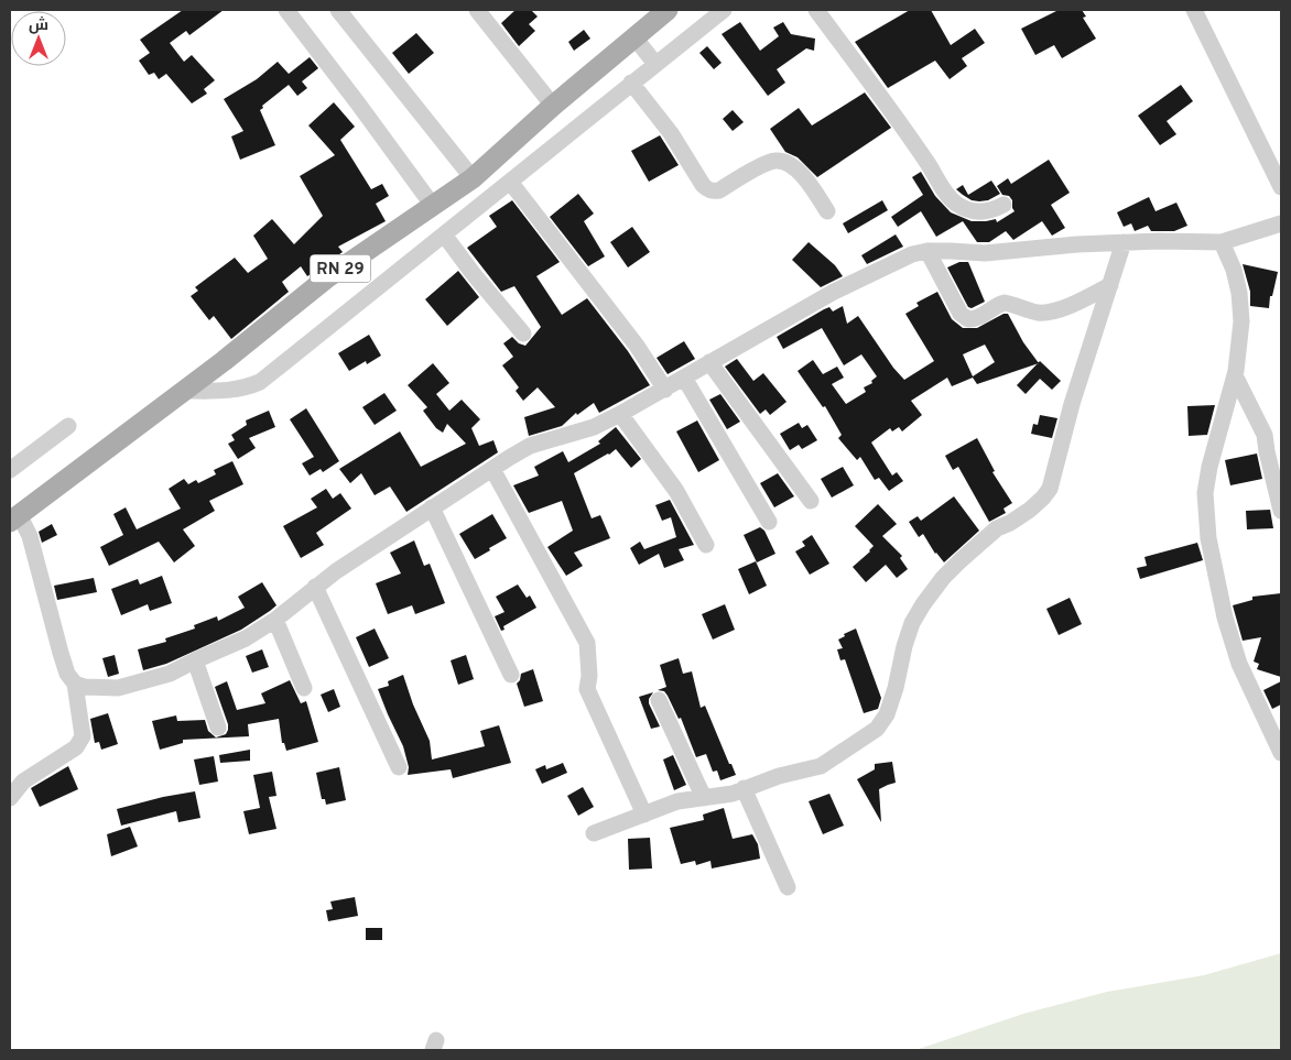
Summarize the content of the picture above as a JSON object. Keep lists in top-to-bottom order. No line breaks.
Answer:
{"streets":{"main road":["RN 29"]},"north":"top"}
